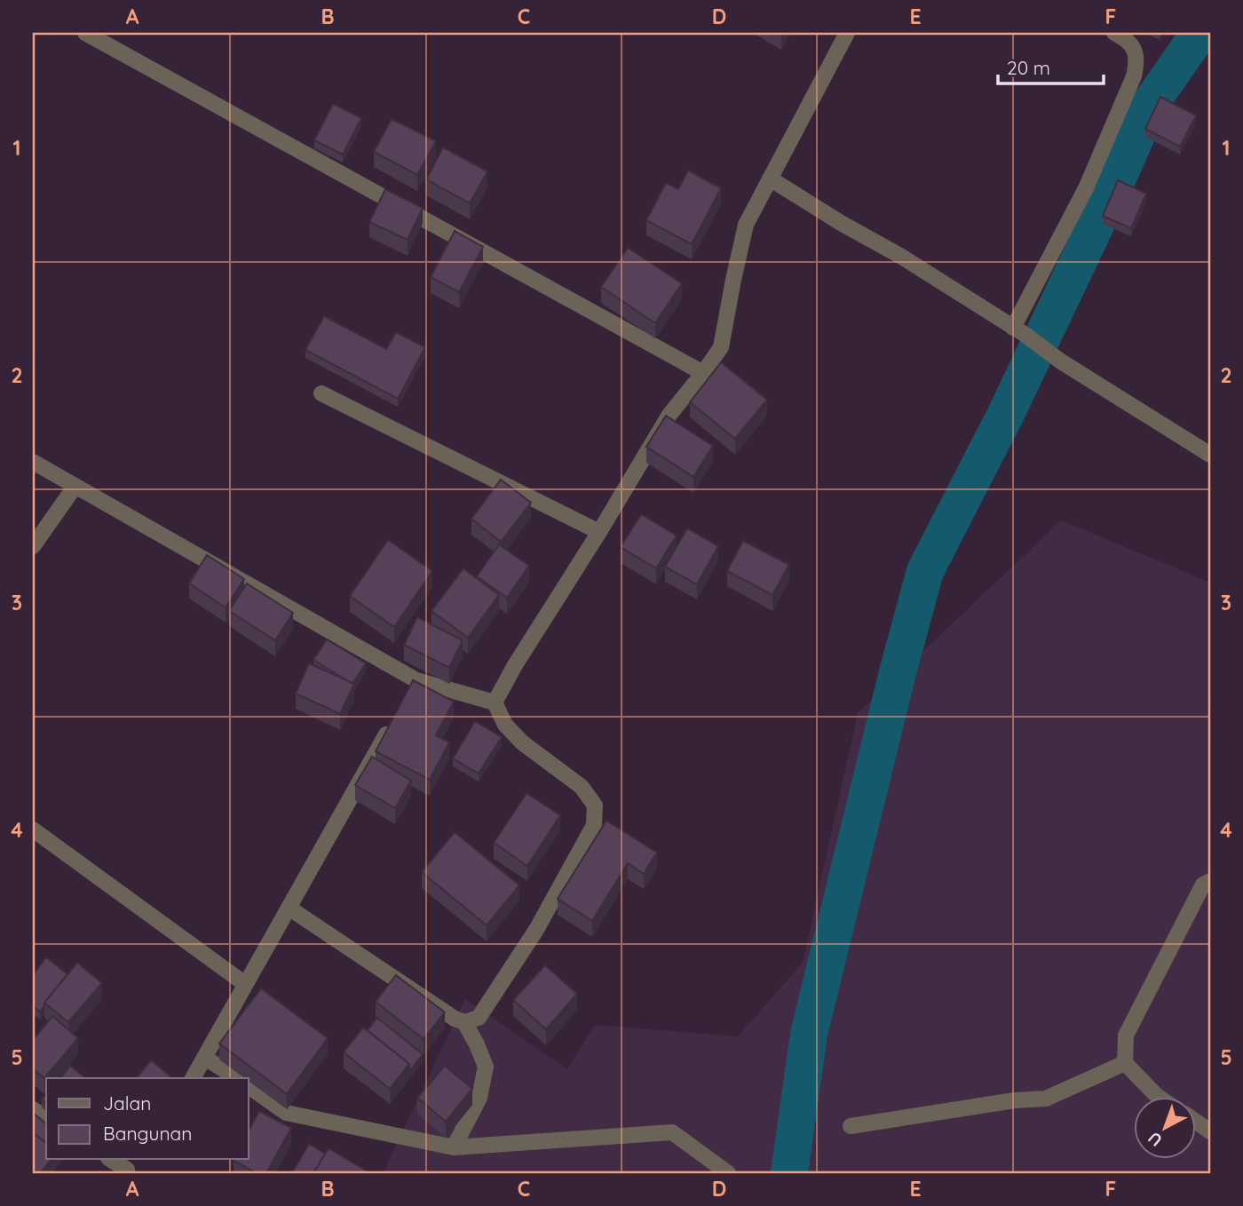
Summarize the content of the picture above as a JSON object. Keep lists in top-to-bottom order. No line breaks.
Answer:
{"legend":["Jalan","Bangunan"],"scale_bar":"20 m","north":"bottom left","grid":{"columns":["A","B","C","D","E","F"],"rows":["1","2","3","4","5"]}}
